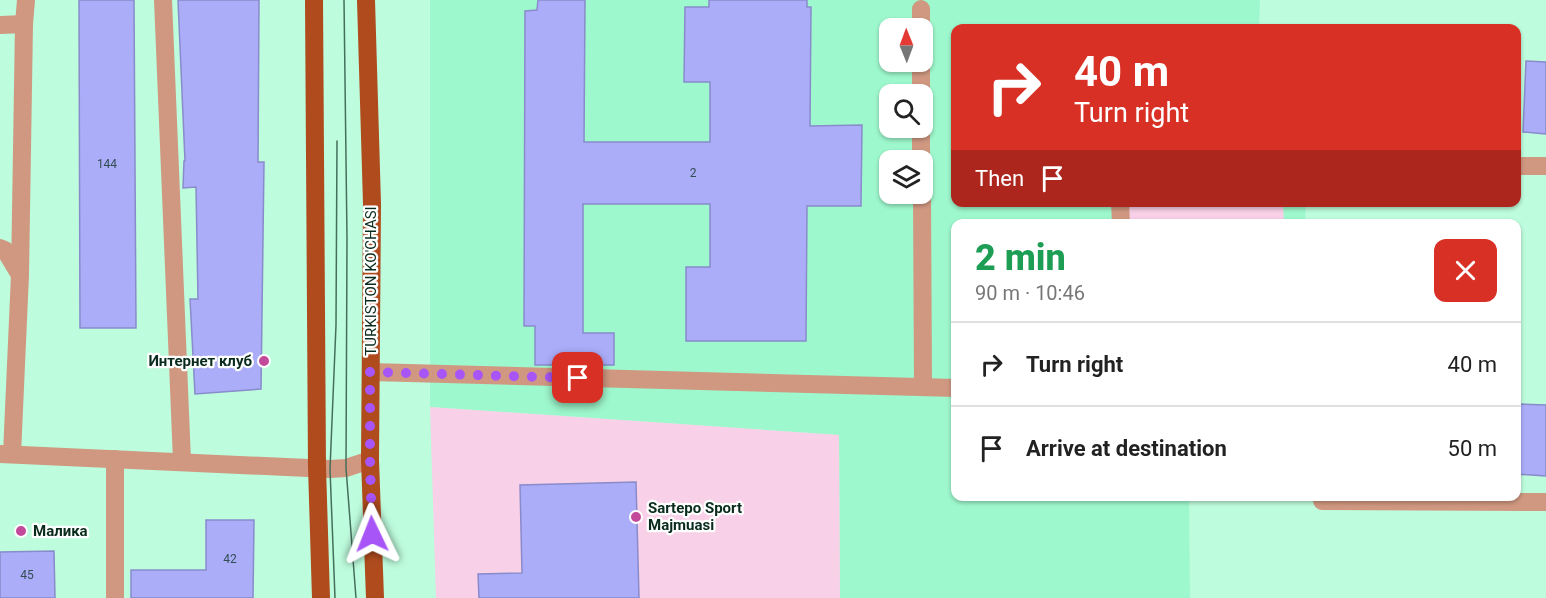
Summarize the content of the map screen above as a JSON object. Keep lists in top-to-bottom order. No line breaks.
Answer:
{"streets":{"main road":["TURKISTON KO'CHASI"]},"places":["Интернет клуб","Sartepo Sport Majmuasi","Малика"],"house_numbers":["144","2","42","45"],"north":"top","page":{"turn":["40 m","Turn right"],"then":"Then","heading":["2 min","90 m · 10:46"],"list":[{"name":"Turn right","value":"40 m"},{"name":"Arrive at destination","value":"50 m"}]}}
